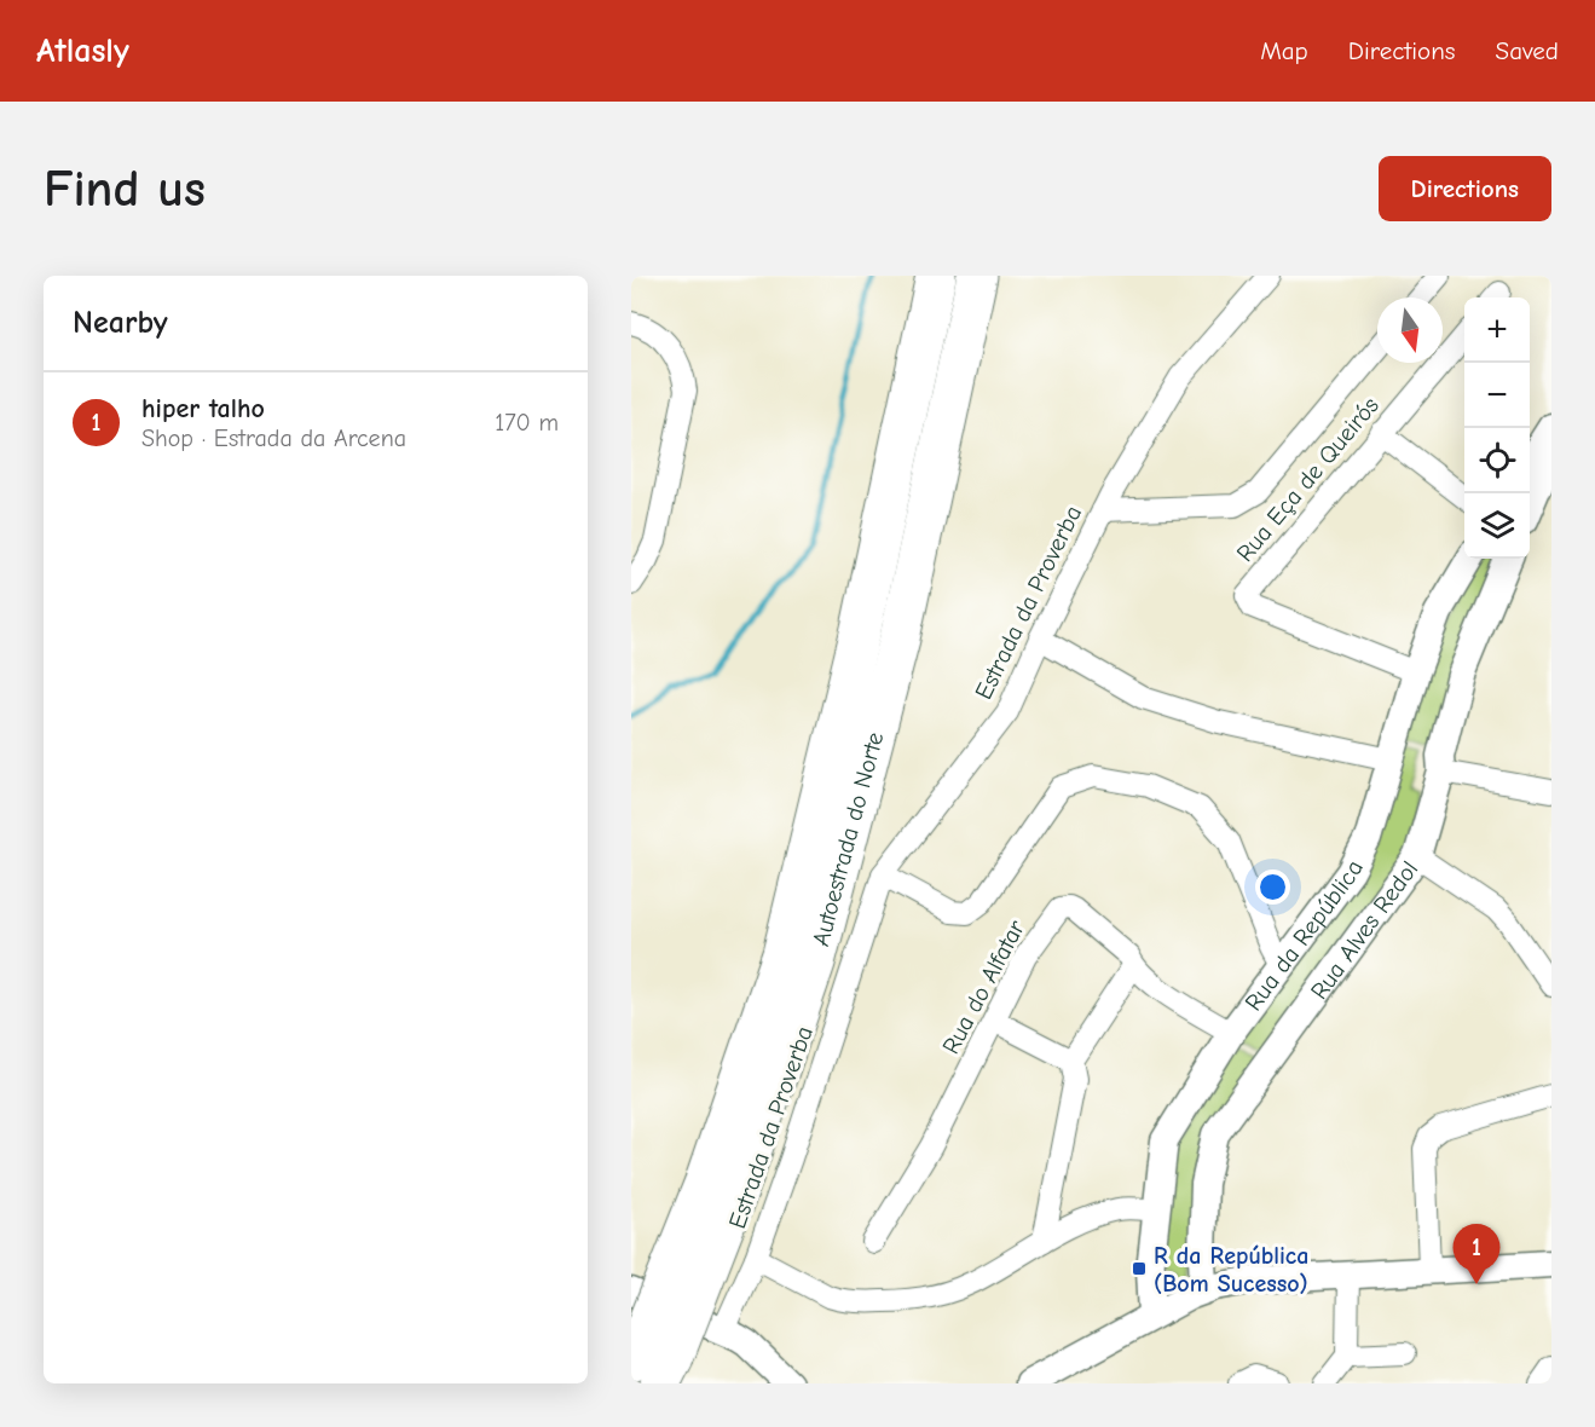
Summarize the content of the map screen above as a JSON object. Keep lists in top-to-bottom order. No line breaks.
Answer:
{"streets":{"highway":["Autoestrada do Norte"],"street":["Rua Eça de Queirós","Estrada da Proverba","Rua Alves Redol","Rua da República","Rua do Alfatar"]},"crossings":[["Rua Eça de Queirós","Rua da República"],["Rua da República","Rua do Alfatar"]],"places":{"transit":["R da República (Bom Sucesso)"]},"north":"bottom","page":{"header":"Atlasly","nav":["Map","Directions","Saved"],"buttons":"Directions","title":"Find us","heading":"Nearby","map_buttons":["+","−"],"list":[{"mark":"1","name":"hiper talho","note":"Shop · Estrada da Arcena","value":"170 m"}],"pins":"1"}}
